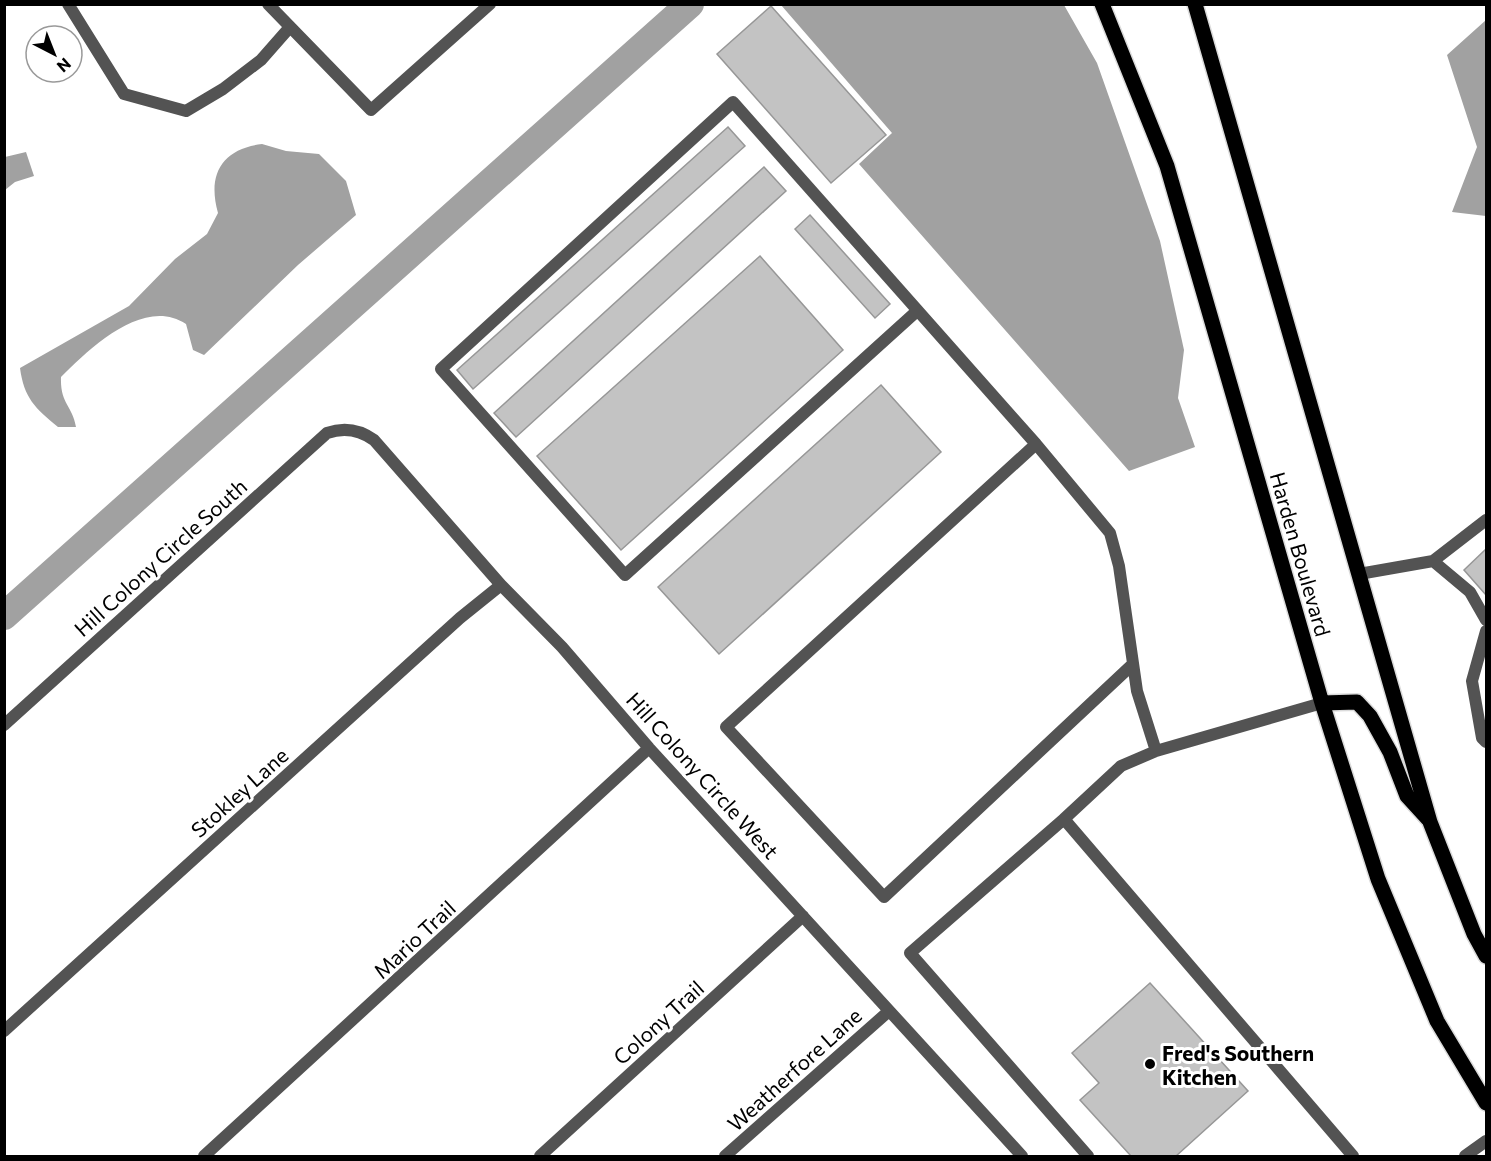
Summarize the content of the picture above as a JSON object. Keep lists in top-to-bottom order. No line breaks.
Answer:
{"streets":{"main road":["Harden Boulevard"],"street":["Hill Colony Circle South","Hill Colony Circle West","Stokley Lane","Mario Trail","Colony Trail","Weatherfore Lane"]},"crossings":[["Hill Colony Circle South","Hill Colony Circle West"],["Hill Colony Circle West","Stokley Lane"],["Hill Colony Circle West","Mario Trail"],["Hill Colony Circle West","Colony Trail"],["Hill Colony Circle West","Weatherfore Lane"]],"places":["Fred's Southern Kitchen"],"north":"bottom right"}
